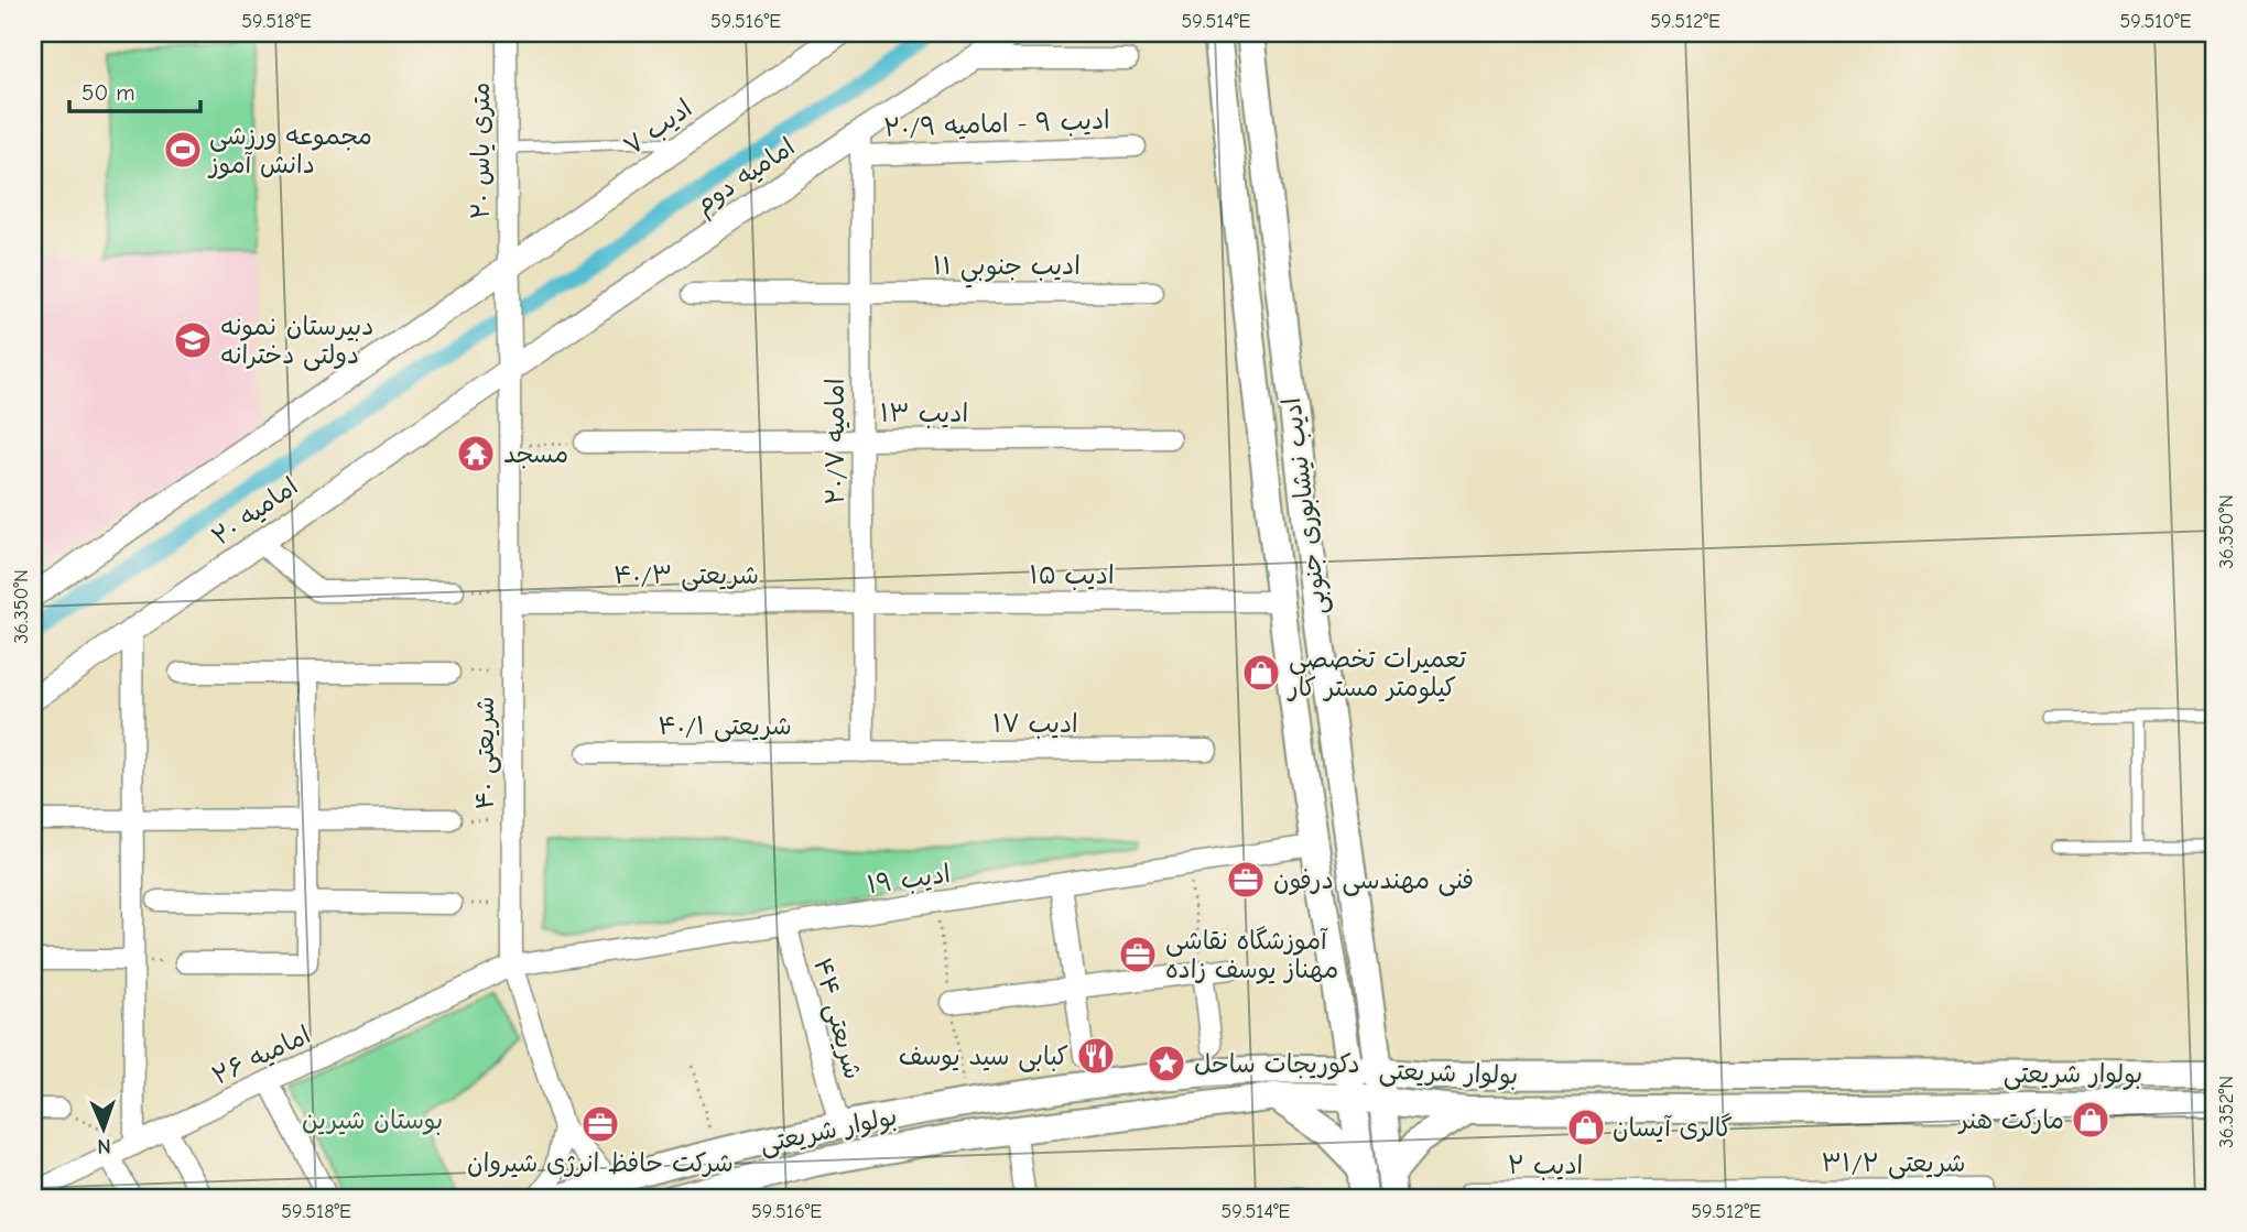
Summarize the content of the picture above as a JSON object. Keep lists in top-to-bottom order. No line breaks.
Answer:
{"streets":{"main road":["ادیب نیشابوری جنوبی","بولوار شریعتی"],"street":["ادیب ۹ - امامیه ۲۰/۹","ادیب ۷","۲۰ متری یاس","امامیه دوم","ادیب جنوبي ١١","ادیب ۱۳","امامیه ۲۰/۷","امامیه ۲۰","شریعتی ۴۰/۳","ادیب ۱۵","ادیب ۱۷","شریعتی ۴۰/۱","شریعتی ۴۰","ادیب ۱۹","شریعتی ۴۴","امامیه ۲۶","شریعتی ۳۱/۲","ادیب ۲"]},"crossings":[["ادیب ۹ - امامیه ۲۰/۹","امامیه ۲۰/۷"],["ادیب ۷","۲۰ متری یاس"],["امامیه دوم","امامیه ۲۰/۷"],["امامیه دوم","امامیه ۲۰"],["امامیه دوم","شریعتی ۴۰"],["ادیب جنوبي ١١","امامیه ۲۰/۷"],["ادیب ۱۳","امامیه ۲۰/۷"],["امامیه ۲۰/۷","شریعتی ۴۰/۳"],["امامیه ۲۰/۷","ادیب ۱۵"],["امامیه ۲۰/۷","ادیب ۱۷"],["امامیه ۲۰/۷","شریعتی ۴۰/۱"],["ادیب نیشابوری جنوبی","ادیب ۱۵"],["ادیب نیشابوری جنوبی","ادیب ۱۹"],["ادیب نیشابوری جنوبی","بولوار شریعتی"],["امامیه ۲۰","شریعتی ۴۰"],["شریعتی ۴۰/۳","ادیب ۱۵"],["شریعتی ۴۰/۳","شریعتی ۴۰"],["ادیب ۱۷","شریعتی ۴۰/۱"],["شریعتی ۴۰","ادیب ۱۹"],["شریعتی ۴۰","امامیه ۲۶"],["شریعتی ۴۰","بولوار شریعتی"],["ادیب ۱۹","شریعتی ۴۴"],["ادیب ۱۹","امامیه ۲۶"],["شریعتی ۴۴","بولوار شریعتی"],["شریعتی ۳۱/۲","ادیب ۲"]],"parks":["بوستان شیرین"],"places":{"sports":["مجموعه ورزشی دانش آموز"],"school or university":["دبیرستان نمونه دولتی دخترانه"],"temple":["مسجد"],"shop":["تعمیرات تخصصی کیلومتر مستر کار","مارکت هنر","گالری آيسان"],"office":["فنی مهندسی درفون","آموزشگاه نقاشی مهناز یوسف زاده","شرکت حافظ انرژی شیروان"],"restaurant":["کبابی سید یوسف"],"place":["دکوریجات ساحل"]},"scale_bar":"50 m","north":"bottom","coordinates":["59.518°E","59.516°E","59.514°E","59.512°E","59.510°E","36.350°N","36.352°N"]}
